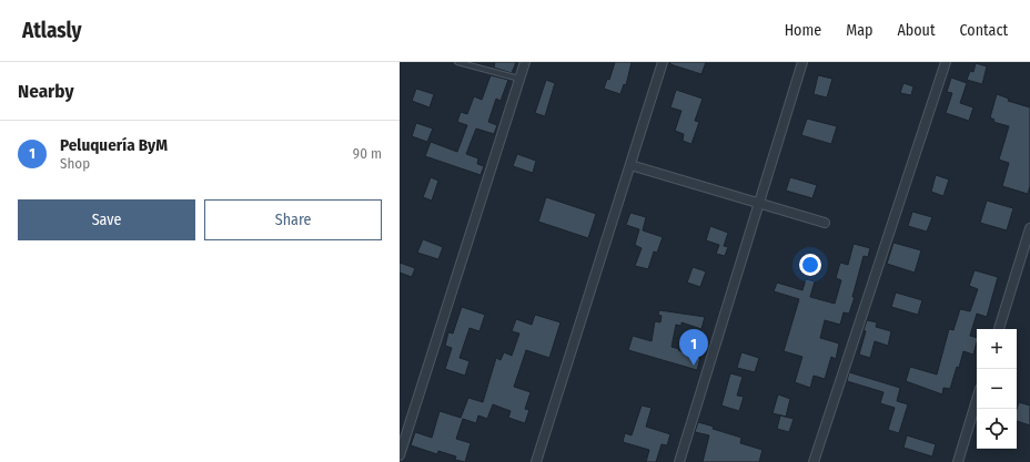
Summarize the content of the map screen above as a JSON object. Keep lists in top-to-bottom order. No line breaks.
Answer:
{"page":{"header":"Atlasly","nav":["Home","Map","About","Contact"],"heading":"Nearby","list":[{"mark":"1","name":"Peluquería ByM","note":"Shop","value":"90 m"}],"buttons":["Save","Share"],"map_buttons":["+","−"],"pins":"1"}}
